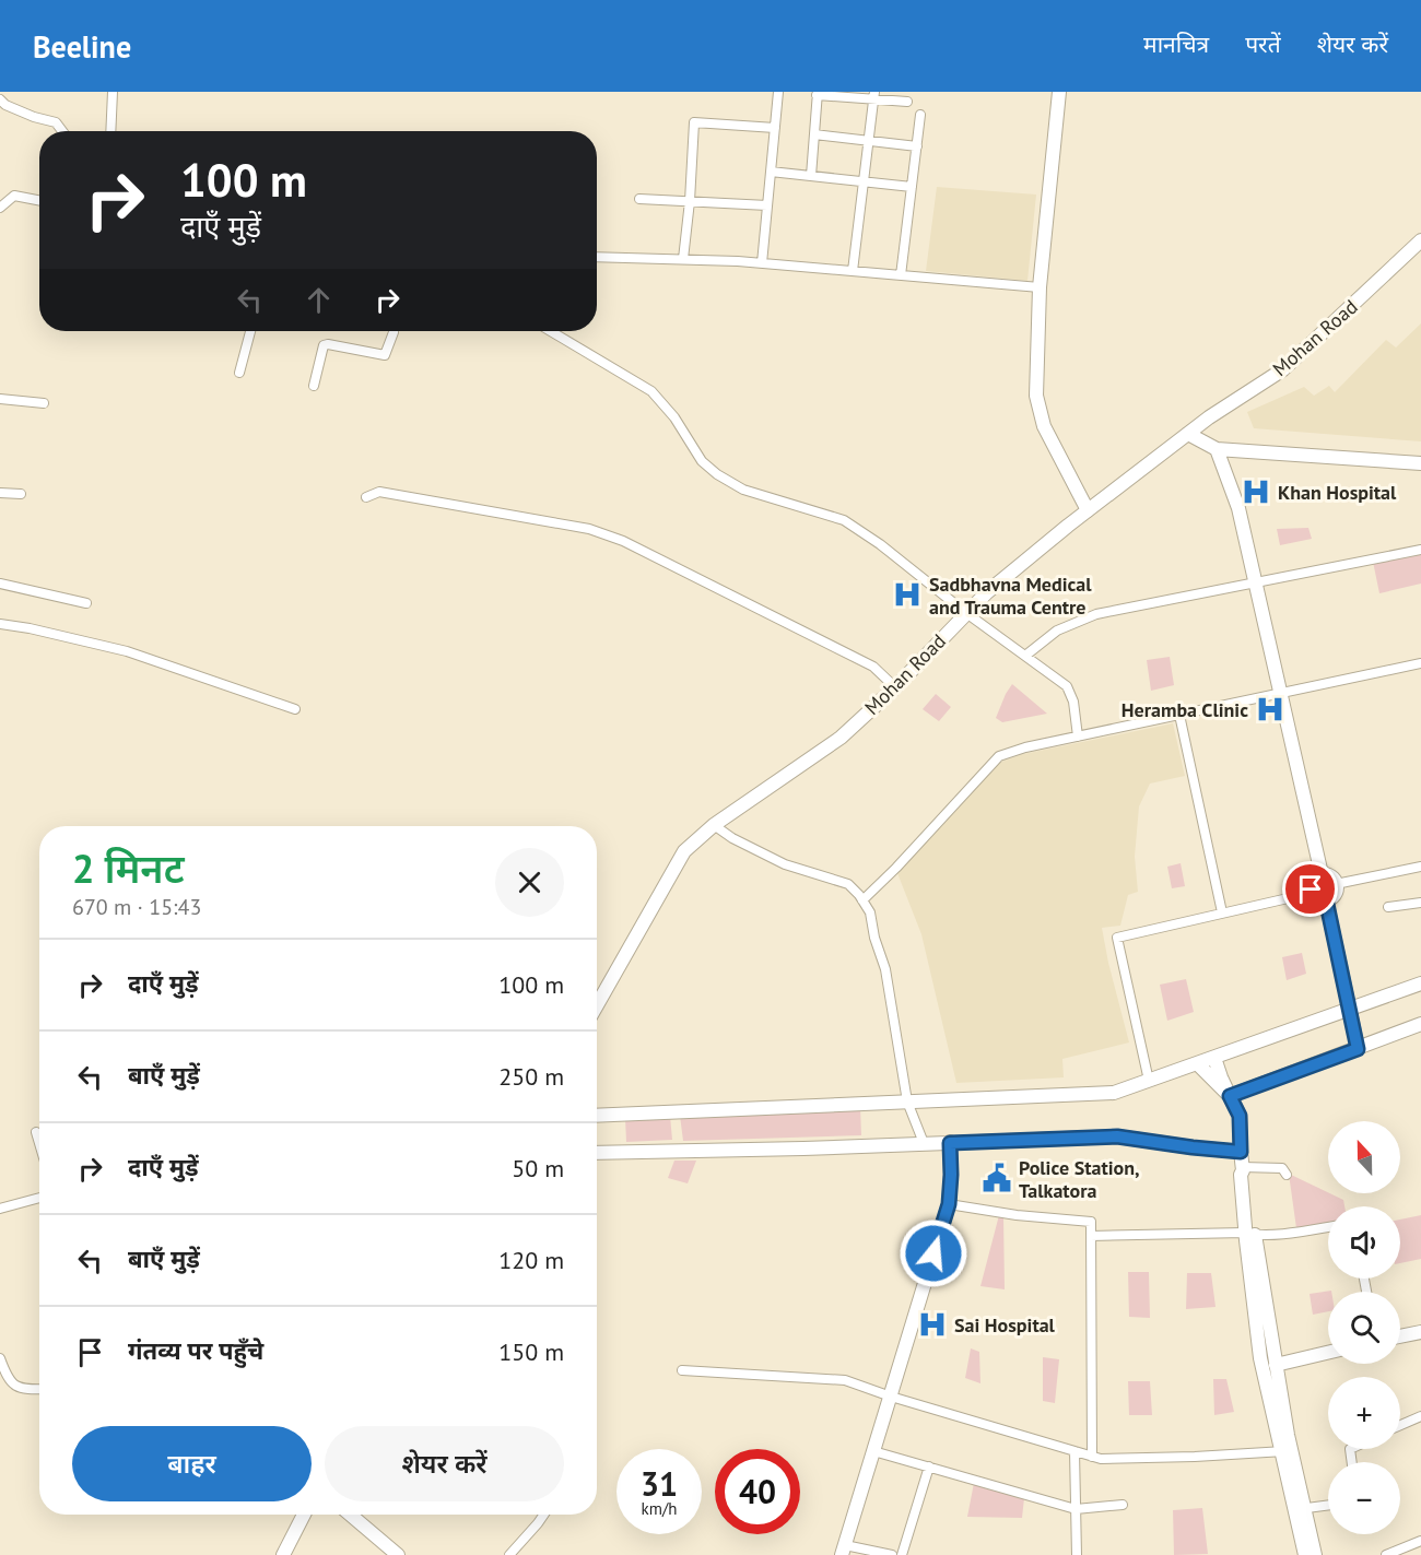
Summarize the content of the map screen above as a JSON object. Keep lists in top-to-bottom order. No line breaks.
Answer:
{"streets":{"street":["Mohan Road"]},"places":{"hospital":["Khan Hospital","Sadbhavna Medical and Trauma Centre","Heramba Clinic","Sai Hospital"],"public building":["Police Station, Talkatora"]},"north":"top","page":{"header":"Beeline","nav":["मानचित्र","परतें","शेयर करें"],"turn":["100 m","दाएँ मुड़ें"],"heading":["2 मिनट","670 m · 15:43"],"list":[{"name":"दाएँ मुड़ें","value":"100 m"},{"name":"बाएँ मुड़ें","value":"250 m"},{"name":"दाएँ मुड़ें","value":"50 m"},{"name":"बाएँ मुड़ें","value":"120 m"},{"name":"गंतव्य पर पहुँचे","value":"150 m"}],"map_buttons":["+","−"],"buttons":["बाहर","शेयर करें"],"speed":"31 km/h","limit":"40"}}
